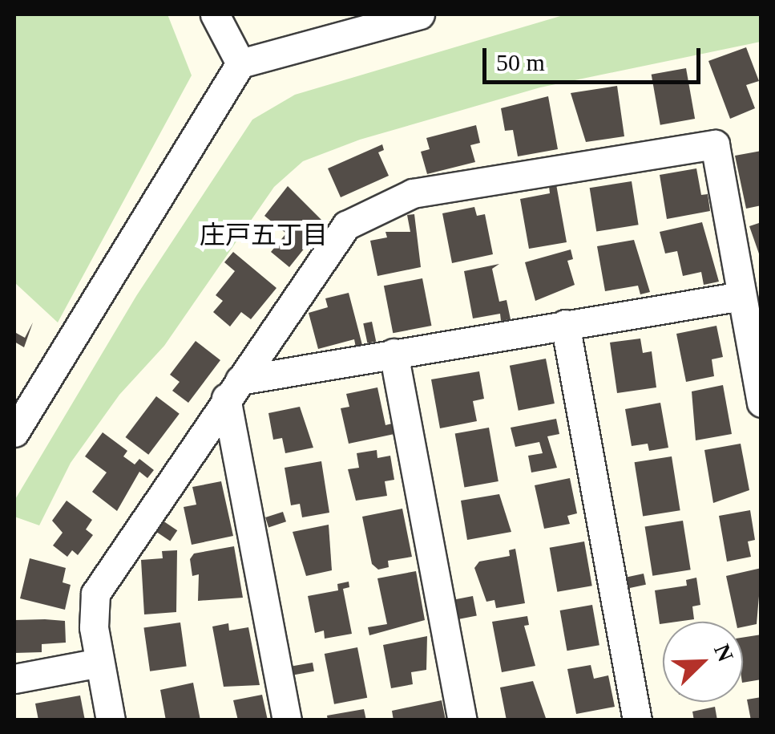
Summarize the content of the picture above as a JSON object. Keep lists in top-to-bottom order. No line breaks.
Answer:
{"districts":["庄戸五丁目"],"scale_bar":"50 m","north":"top right"}
